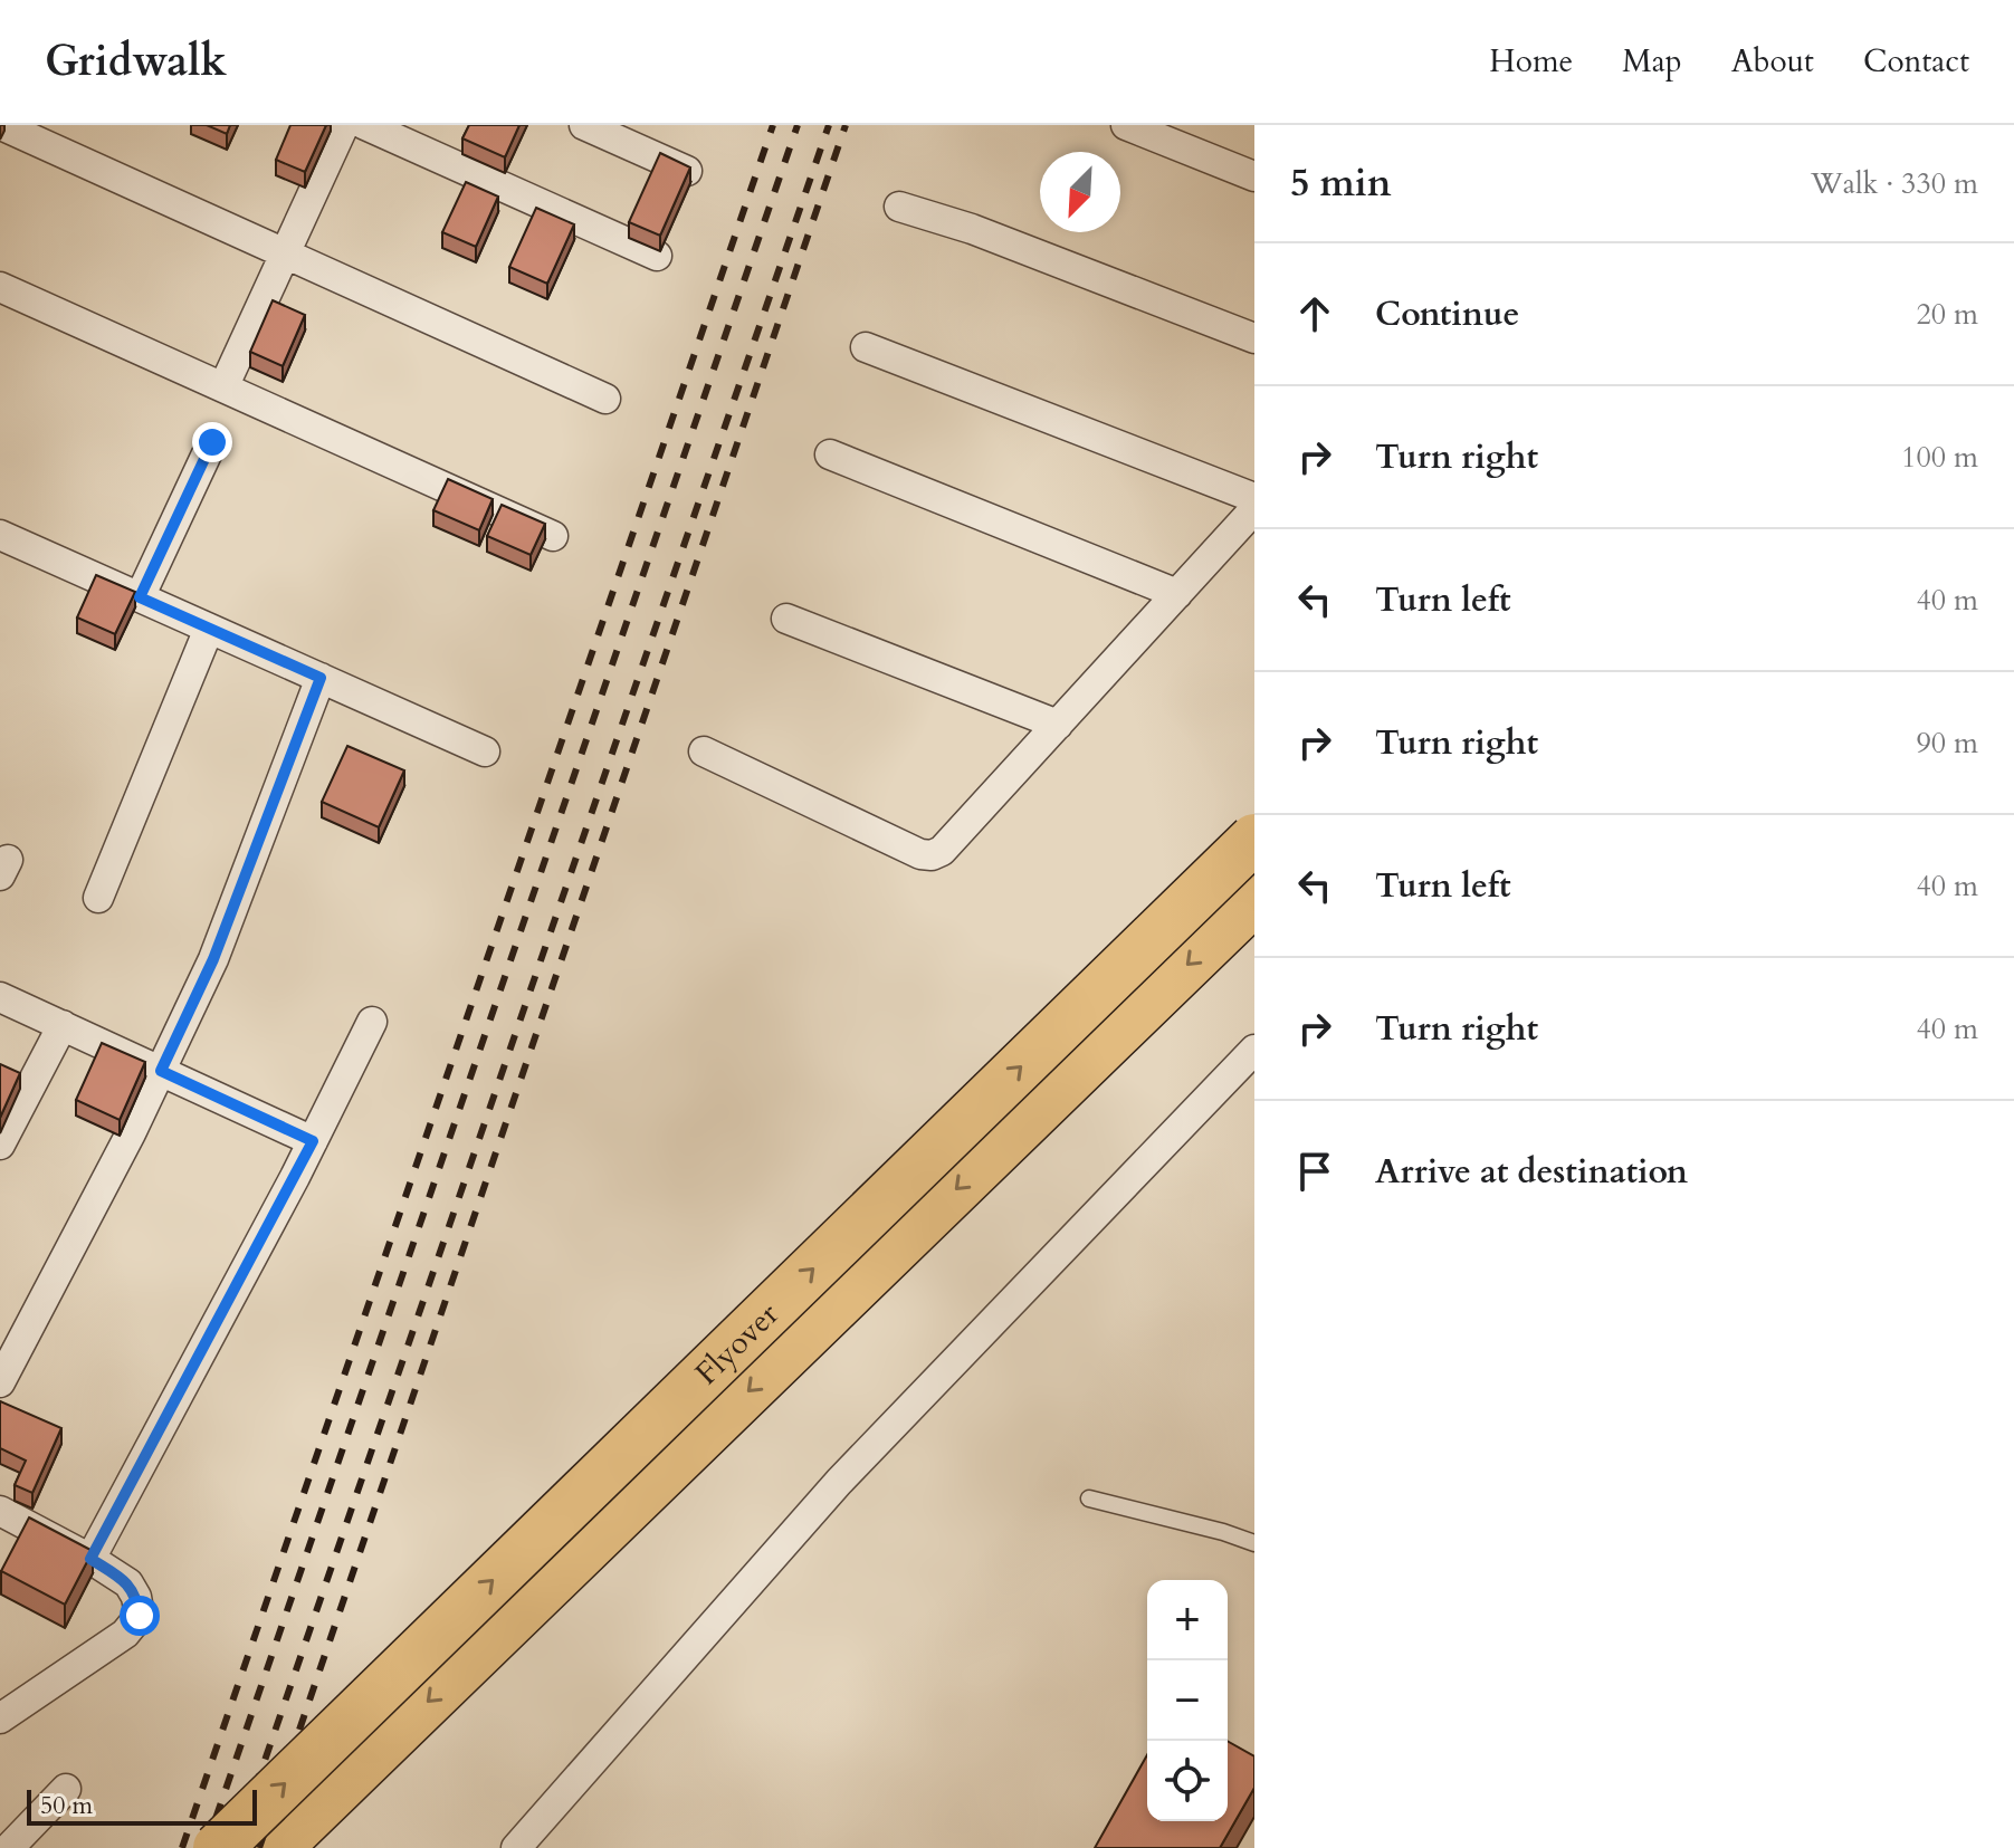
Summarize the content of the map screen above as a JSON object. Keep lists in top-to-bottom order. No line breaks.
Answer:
{"streets":{"highway":["Flyover"]},"scale_bar":"50 m","north":"bottom left","page":{"header":"Gridwalk","nav":["Home","Map","About","Contact"],"heading":["5 min","Walk · 330 m"],"list":[["Continue","20 m"],["Turn right","100 m"],["Turn left","40 m"],["Turn right","90 m"],["Turn left","40 m"],["Turn right","40 m"],"Arrive at destination"],"map_buttons":["+","−"],"scale":"50 m"}}
